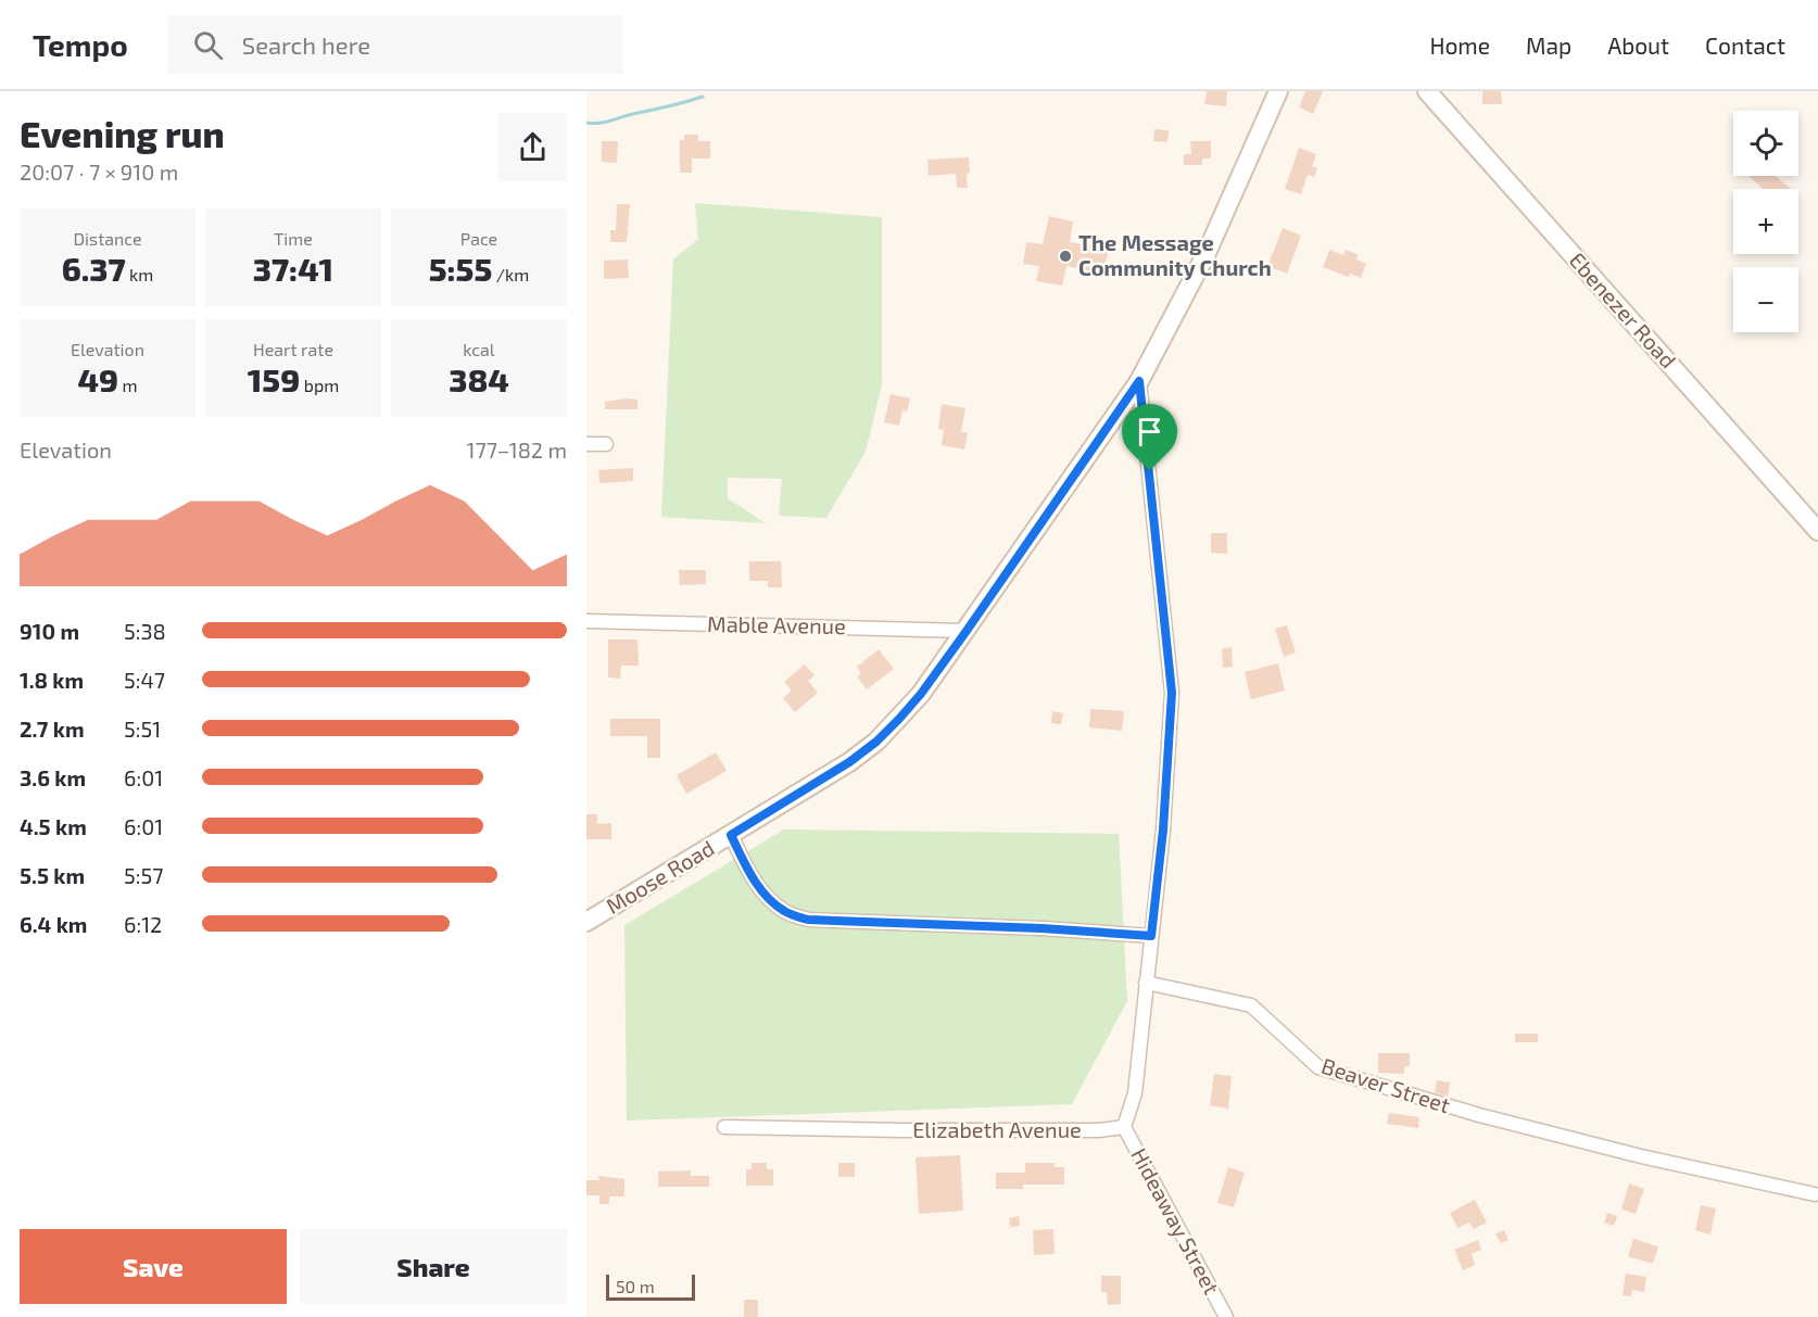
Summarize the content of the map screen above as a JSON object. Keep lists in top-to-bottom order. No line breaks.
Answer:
{"streets":{"street":["Ebenezer Road","Mable Avenue","Moose Road","Beaver Street","Elizabeth Avenue","Hideaway Street"]},"crossings":[["Mable Avenue","Moose Road"],["Elizabeth Avenue","Hideaway Street"]],"places":["The Message Community Church"],"scale_bar":"50 m","page":{"header":"Tempo","search":"Search here","nav":["Home","Map","About","Contact"],"heading":["Evening run","20:07 · 7 × 910 m"],"map_buttons":["+","−"],"stats":[["Distance","6.37 km"],["Time","37:41"],["Pace","5:55 /km"],["Elevation","49 m"],["Heart rate","159 bpm"],["kcal","384"]],"chart":["Elevation","177–182 m"],"list":[{"name":"910 m","note":"5:38"},{"name":"1.8 km","note":"5:47"},{"name":"2.7 km","note":"5:51"},{"name":"3.6 km","note":"6:01"},{"name":"4.5 km","note":"6:01"},{"name":"5.5 km","note":"5:57"},{"name":"6.4 km","note":"6:12"}],"buttons":["Save","Share"],"scale":"50 m"}}
